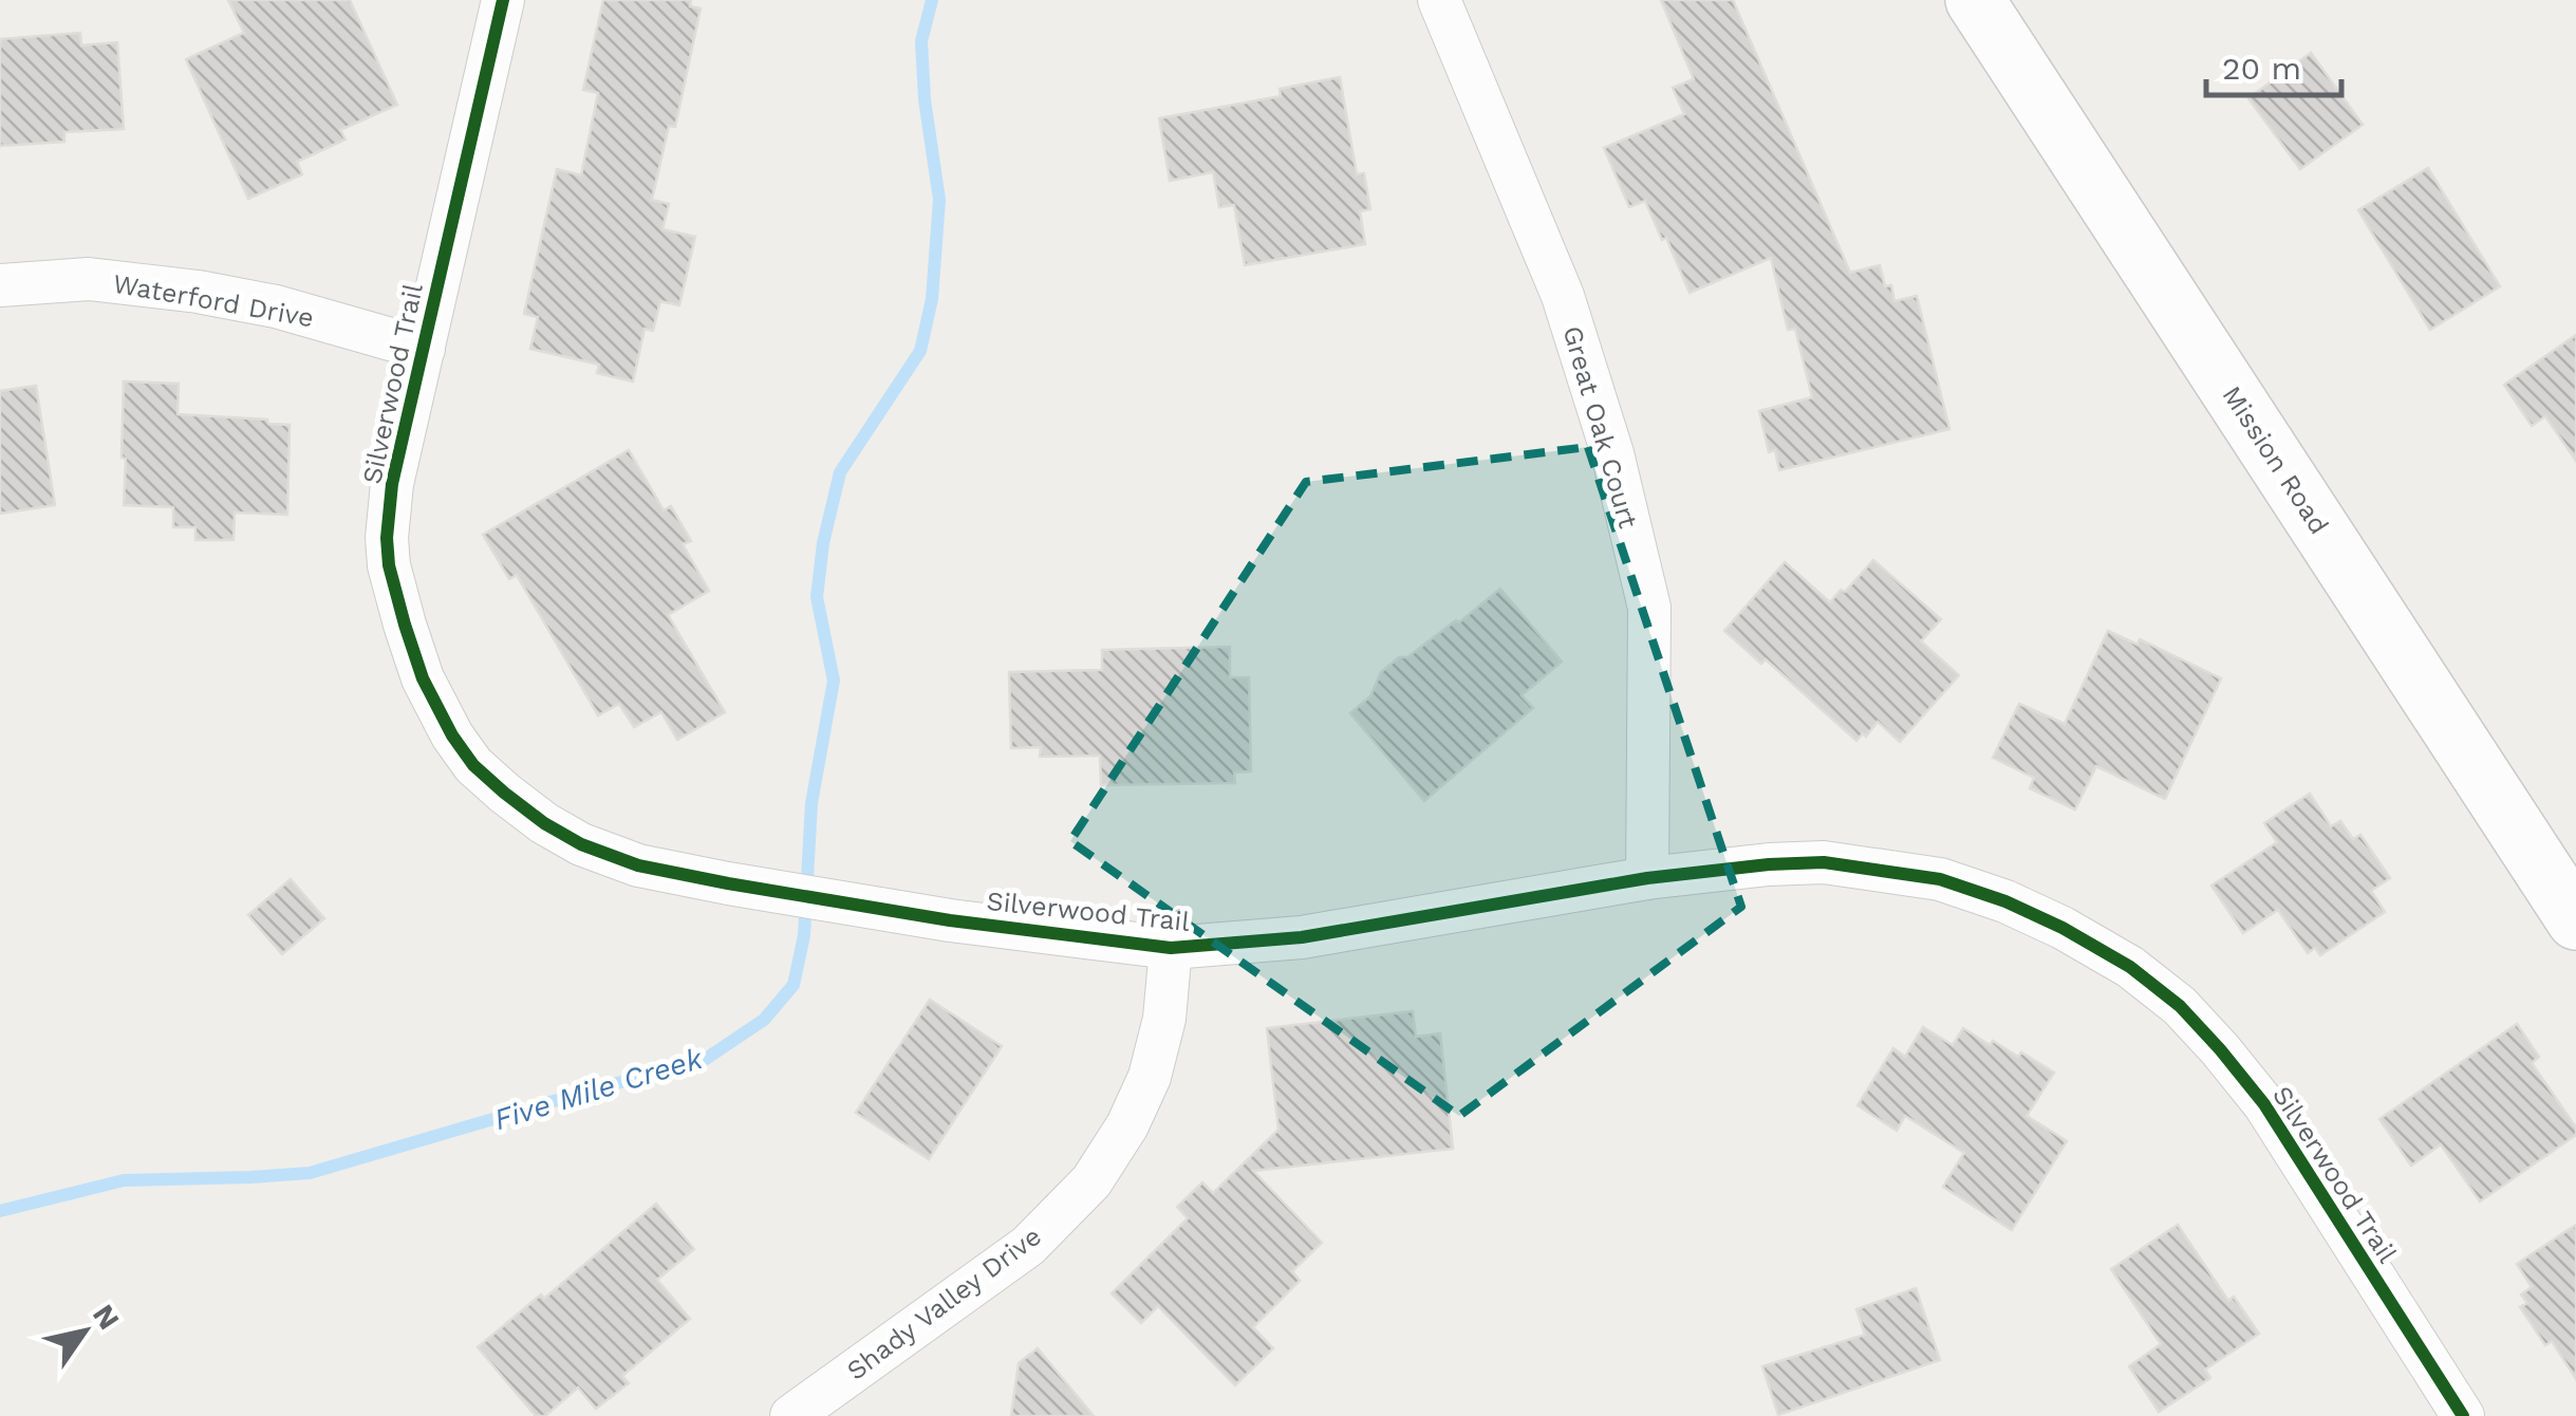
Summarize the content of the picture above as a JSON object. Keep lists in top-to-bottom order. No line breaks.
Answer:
{"streets":{"street":["Waterford Drive","Silverwood Trail","Great Oak Court","Mission Road","Shady Valley Drive"]},"crossings":[["Waterford Drive","Silverwood Trail"],["Silverwood Trail","Great Oak Court"],["Silverwood Trail","Shady Valley Drive"]],"water":["Five Mile Creek"],"scale_bar":"20 m","north":"top right"}
